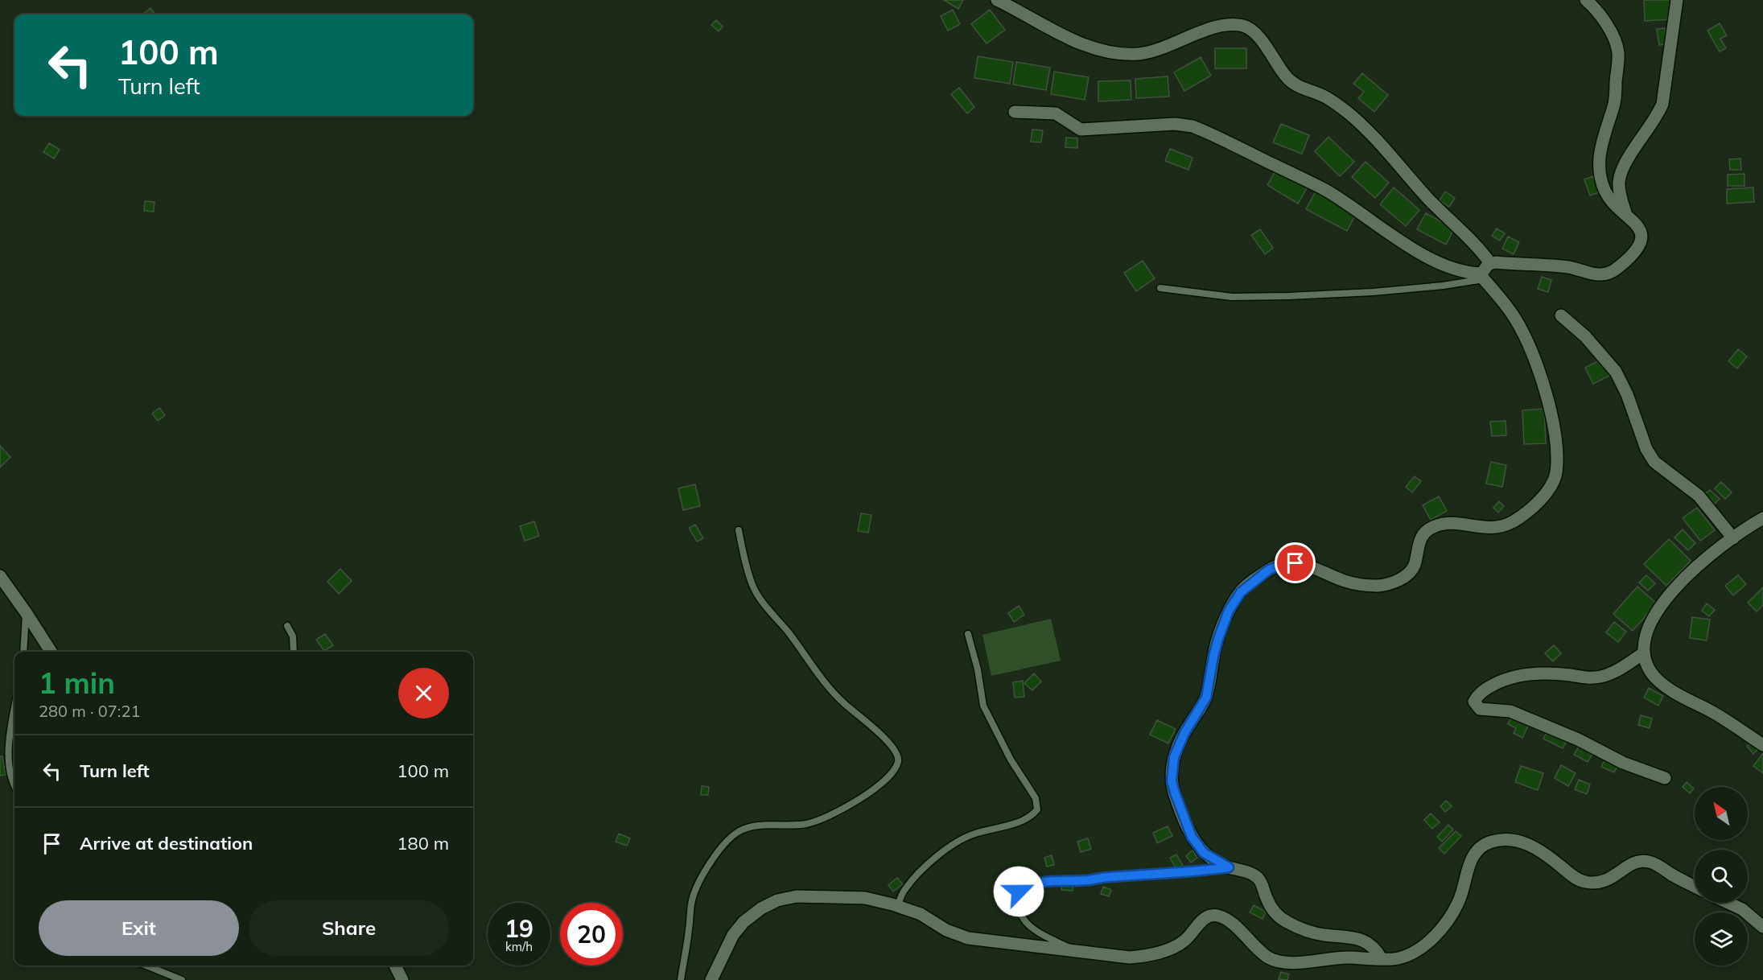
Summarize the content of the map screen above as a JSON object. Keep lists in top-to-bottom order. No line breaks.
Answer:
{"north":"top left","page":{"turn":["100 m","Turn left"],"heading":["1 min","280 m · 07:21"],"list":[{"name":"Turn left","value":"100 m"},{"name":"Arrive at destination","value":"180 m"}],"buttons":["Exit","Share"],"speed":"19 km/h","limit":"20"}}
